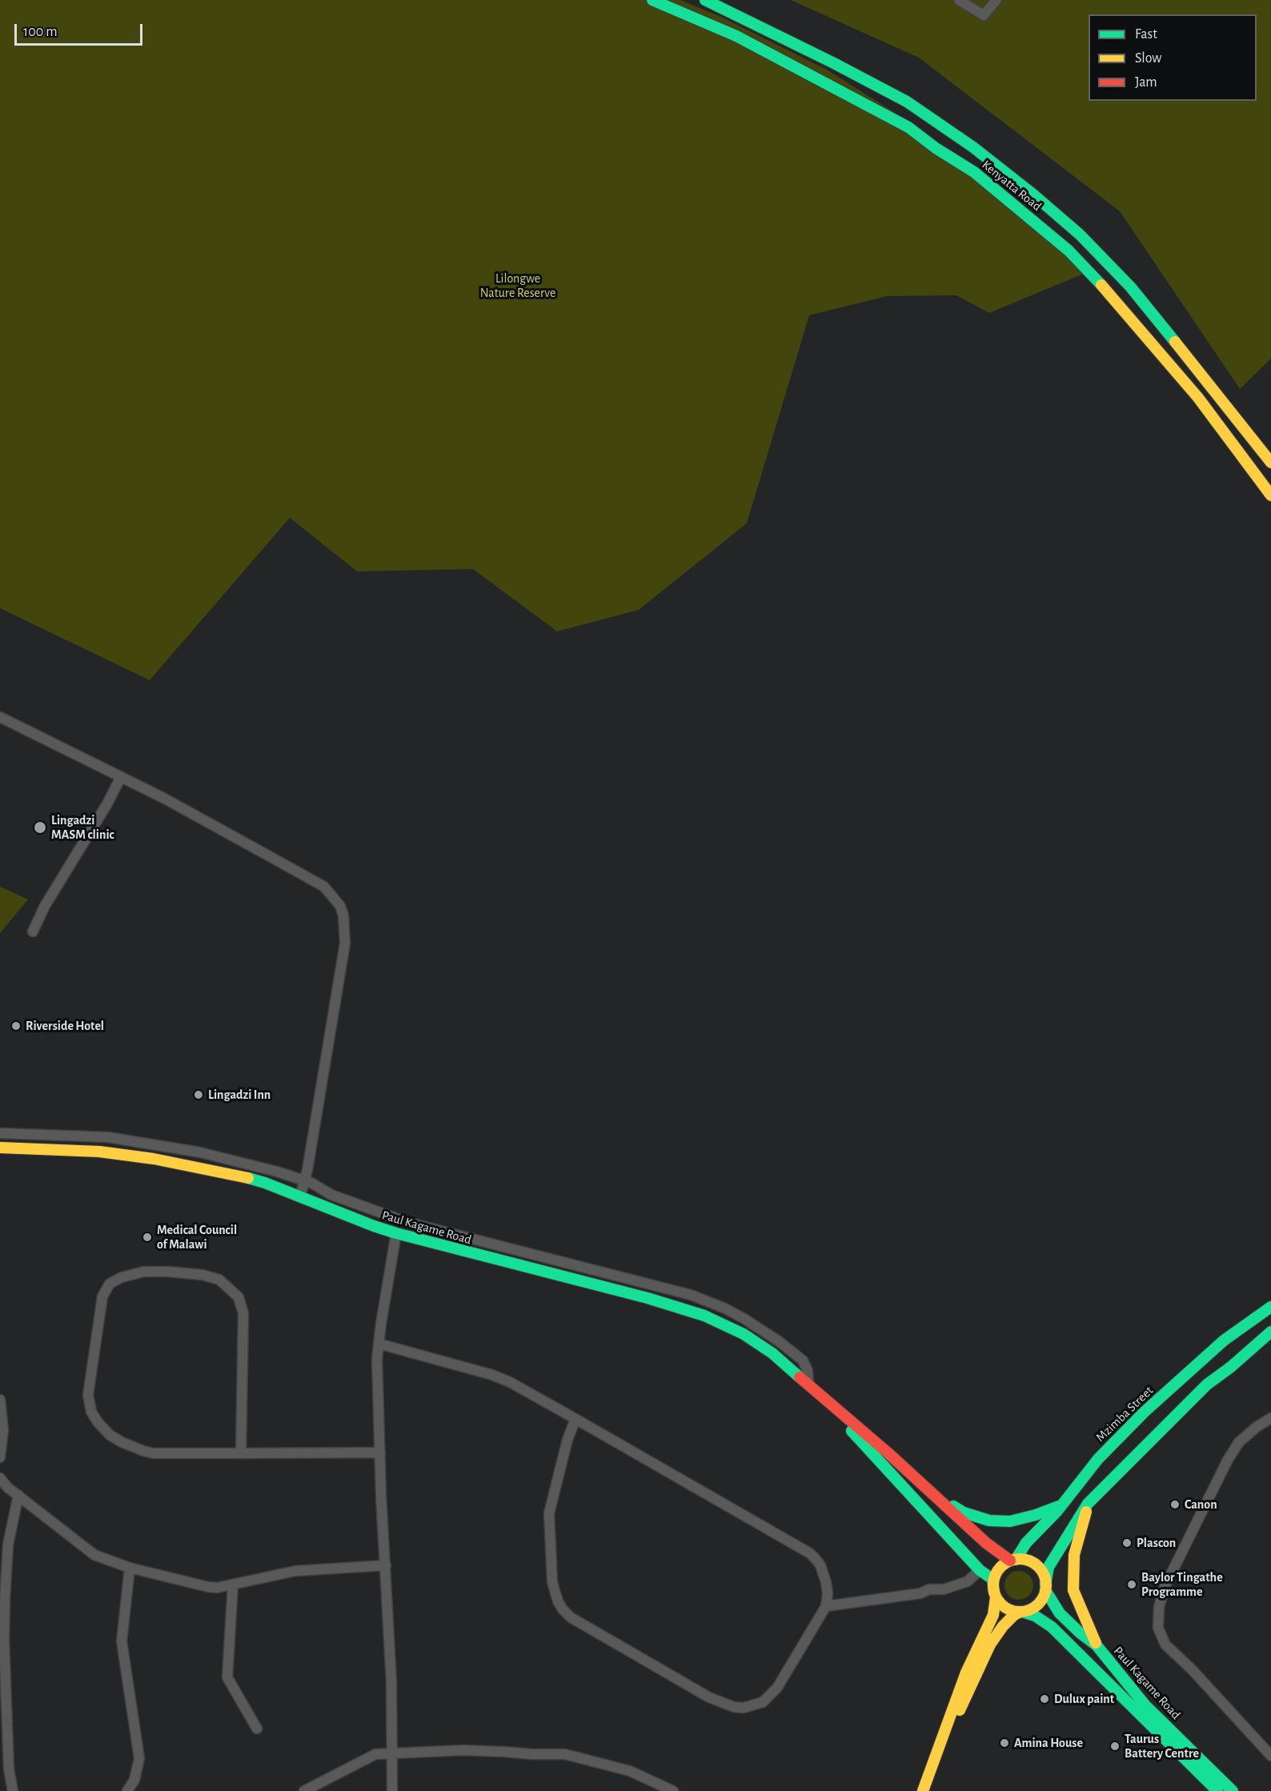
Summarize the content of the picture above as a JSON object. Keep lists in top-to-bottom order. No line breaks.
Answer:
{"streets":{"main road":["Kenyatta Road","Paul Kagame Road","Mzimba Street"]},"crossings":[["Paul Kagame Road","Mzimba Street"]],"parks":["Lilongwe Nature Reserve"],"places":["Lingadzi MASM clinic","Riverside Hotel","Lingadzi Inn","Medical Council of Malawi","Canon","Plascon","Baylor Tingathe Programme","Dulux paint","Amina House","Taurus Battery Centre"],"legend":["Fast","Slow","Jam"],"scale_bar":"100 m"}
